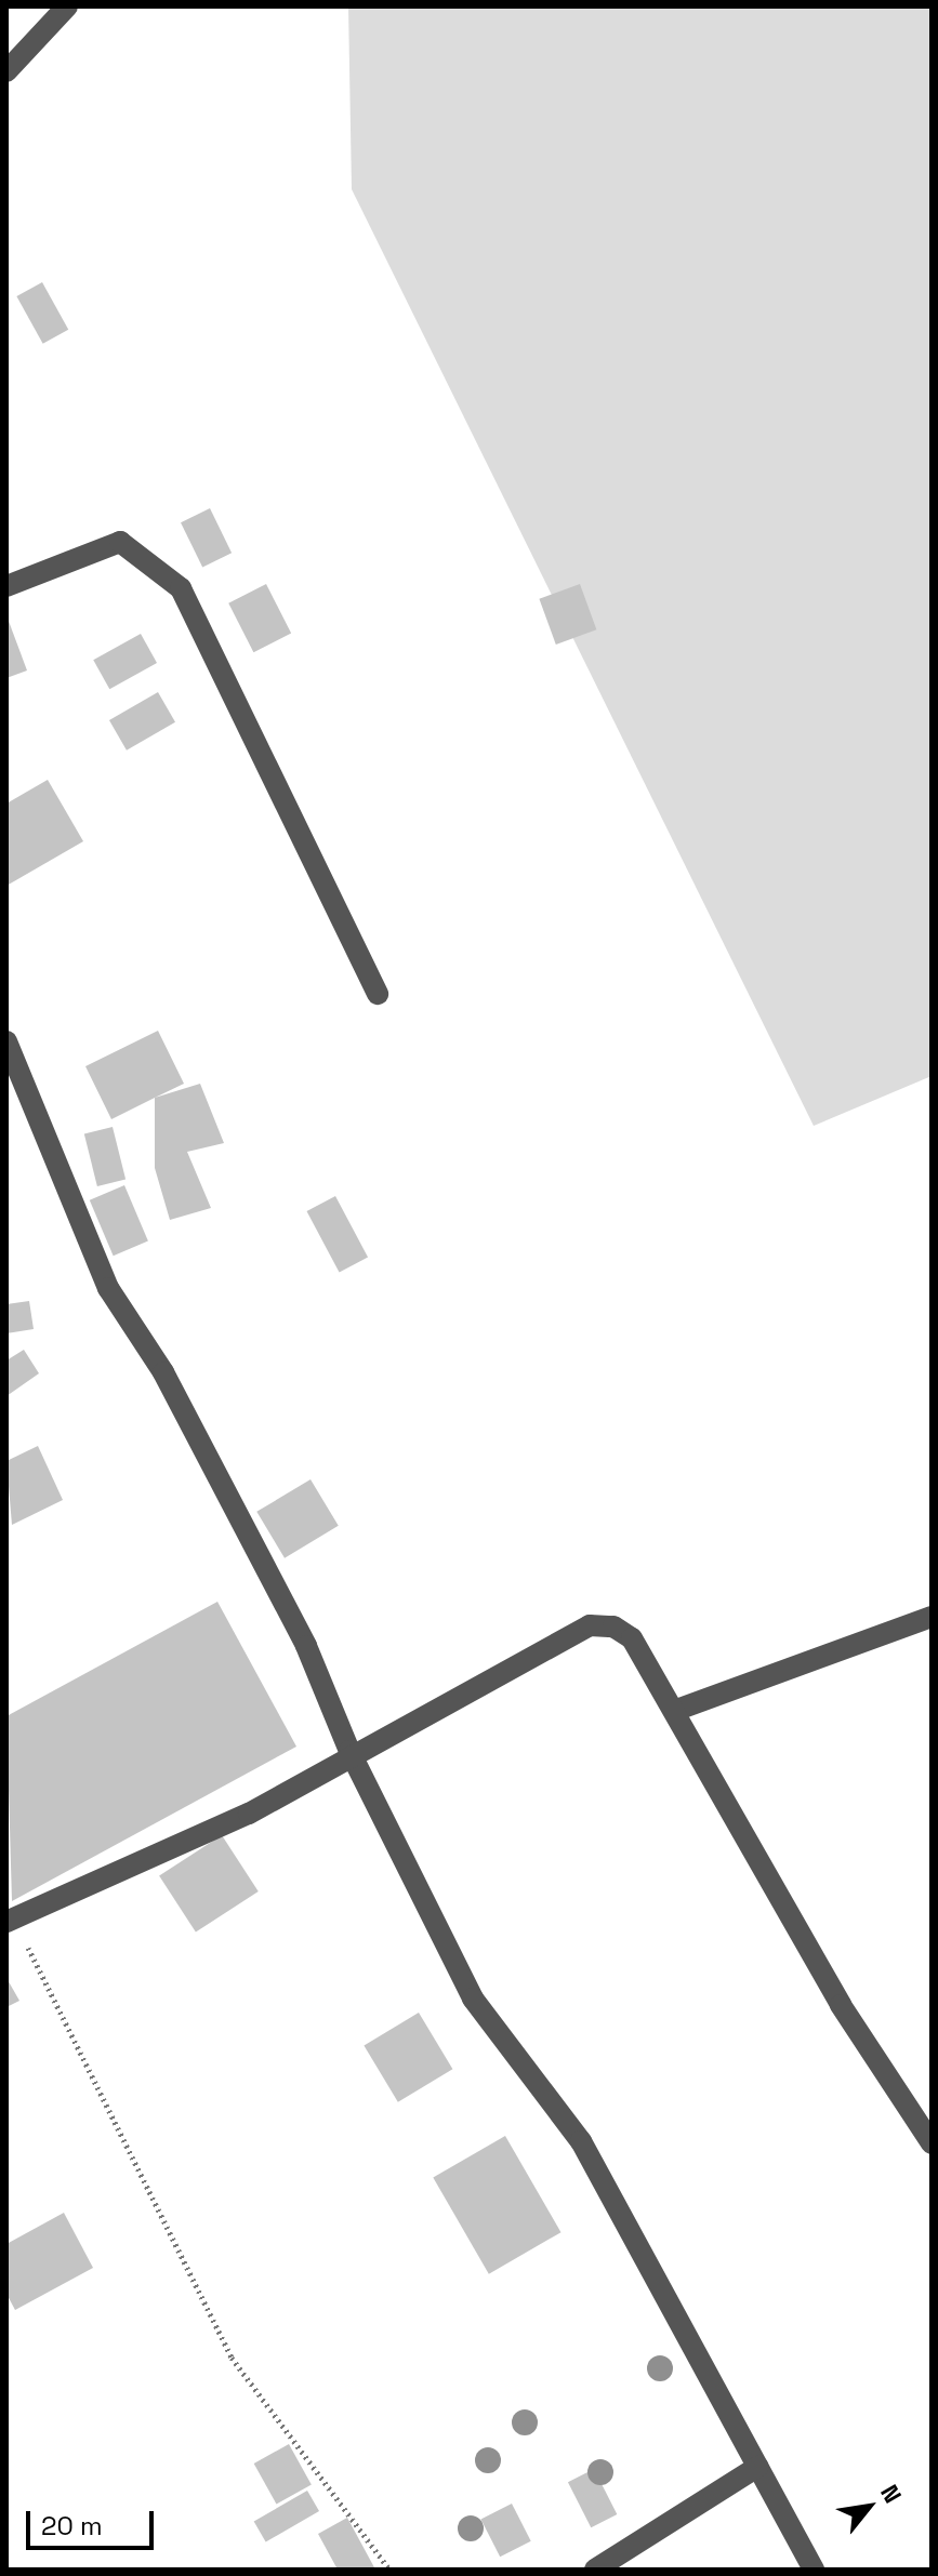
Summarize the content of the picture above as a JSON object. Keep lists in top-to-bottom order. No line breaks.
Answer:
{"scale_bar":"20 m","north":"top right"}
